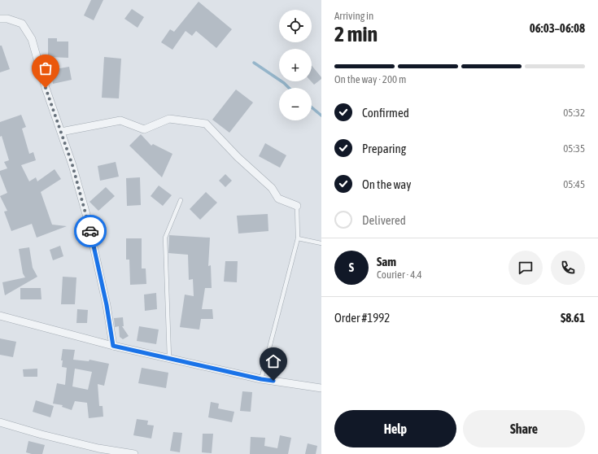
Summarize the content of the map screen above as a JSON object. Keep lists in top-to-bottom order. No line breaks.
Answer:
{"page":{"heading":["2 min","Arriving in","06:03–06:08"],"panel":["Sam","Courier · 4.4","Order #1992","$8.61"],"map_buttons":["+","−"],"bar":"On the way · 200 m","list":[["Confirmed","05:32"],["Preparing","05:35"],["On the way","05:45"],"Delivered"],"round":"S","buttons":["Help","Share"]}}
